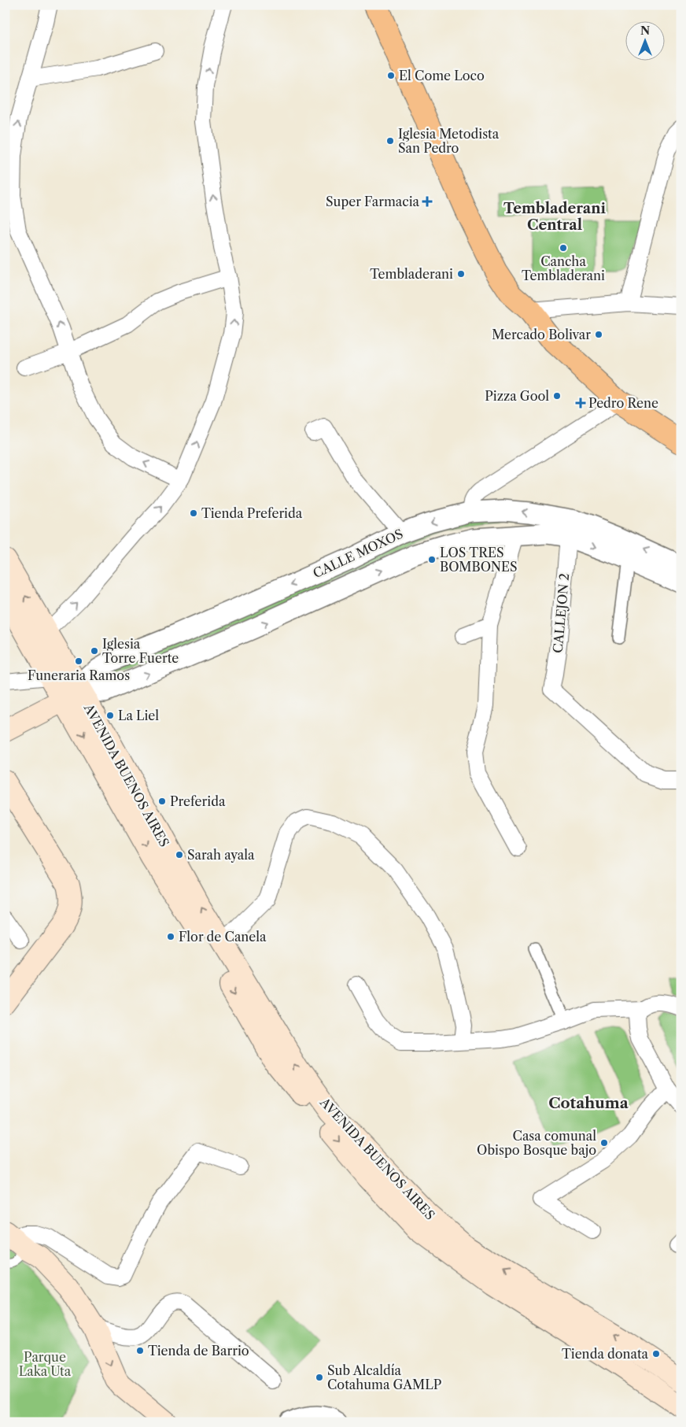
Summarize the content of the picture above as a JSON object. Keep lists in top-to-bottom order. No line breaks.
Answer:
{"streets":{"main road":["AVENIDA BUENOS AIRES"],"street":["CALLE MOXOS","CALLEJON 2"]},"crossings":[["CALLE MOXOS","CALLEJON 2"],["CALLE MOXOS","AVENIDA BUENOS AIRES"]],"districts":["Tembladerani Central","Cotahuma"],"parks":["Parque Laka Uta"],"places":{"other":["El Come Loco","Iglesia Metodista San Pedro","Cancha Tembladerani","Tembladerani","Mercado Bolivar","Pizza Gool","Tienda Preferida","LOS TRES BOMBONES","Iglesia Torre Fuerte","Funeraria Ramos","La Liel","Preferida","Sarah ayala","Flor de Canela","Casa comunal Obispo Bosque bajo","Tienda de Barrio","Tienda donata","Sub Alcaldía Cotahuma GAMLP"],"health":["Super Farmacia","Pedro Rene"]},"north":"top"}
